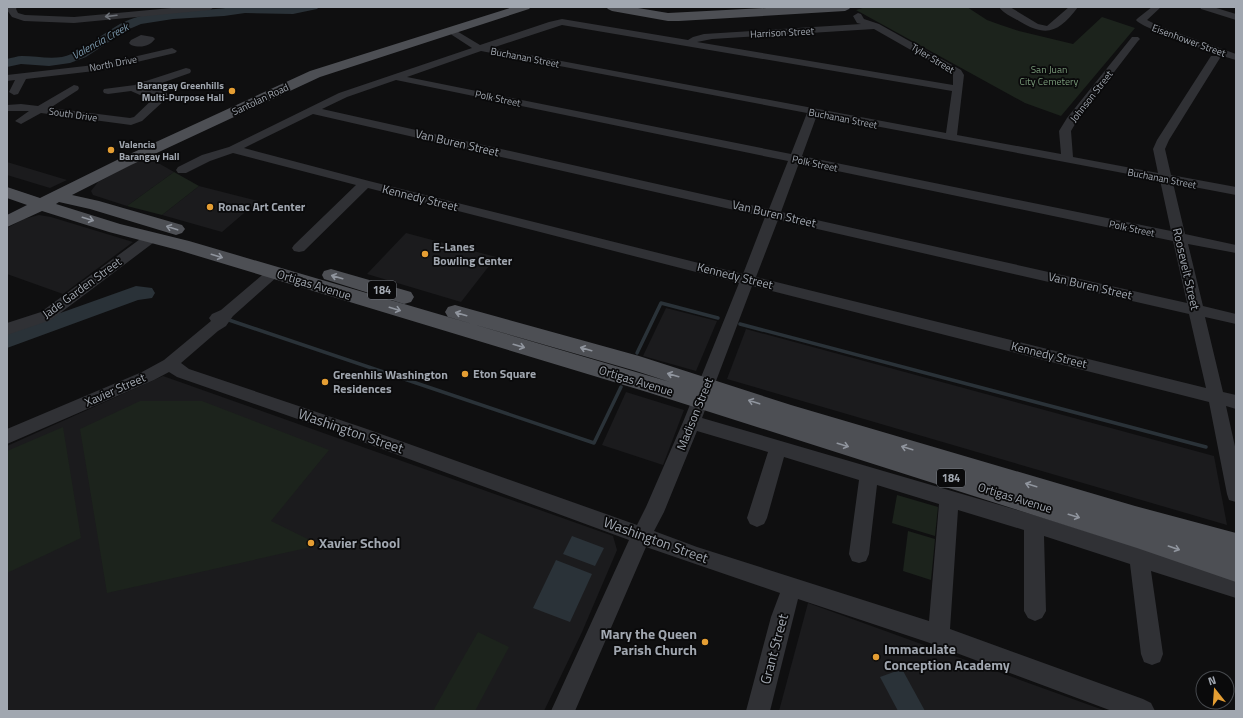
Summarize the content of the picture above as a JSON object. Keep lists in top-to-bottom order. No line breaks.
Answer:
{"streets":{"main road":["Santolan Road","Ortigas Avenue","184"],"street":["Harrison Street","Eisenhower Street","Buchanan Street","Tyler Street","North Drive","Johnson Street","Polk Street","South Drive","Van Buren Street","Kennedy Street","Roosevelt Street","Jade Garden Street","Xavier Street","Madison Street","Washington Street","Grant Street"]},"crossings":[["Harrison Street","Tyler Street"],["Buchanan Street","Tyler Street"],["Buchanan Street","Johnson Street"],["Buchanan Street","Roosevelt Street"],["Buchanan Street","Madison Street"],["Polk Street","Roosevelt Street"],["Polk Street","Madison Street"],["Santolan Road","Ortigas Avenue"],["Santolan Road","184"],["Van Buren Street","Roosevelt Street"],["Van Buren Street","Madison Street"],["Kennedy Street","Roosevelt Street"],["Kennedy Street","Madison Street"],["Ortigas Avenue","Jade Garden Street"],["Ortigas Avenue","184"],["Ortigas Avenue","Xavier Street"],["Ortigas Avenue","Madison Street"],["Xavier Street","Washington Street"],["Madison Street","Washington Street"],["Washington Street","Grant Street"]],"water":["Valencia Creek"],"parks":["San Juan City Cemetery"],"places":["Barangay Greenhills Multi-Purpose Hall","Valencia Barangay Hall","Ronac Art Center","E-Lanes Bowling Center","Eton Square","Greenhils Washington Residences","Xavier School","Mary the Queen Parish Church","Immaculate Conception Academy"],"north":"top"}
